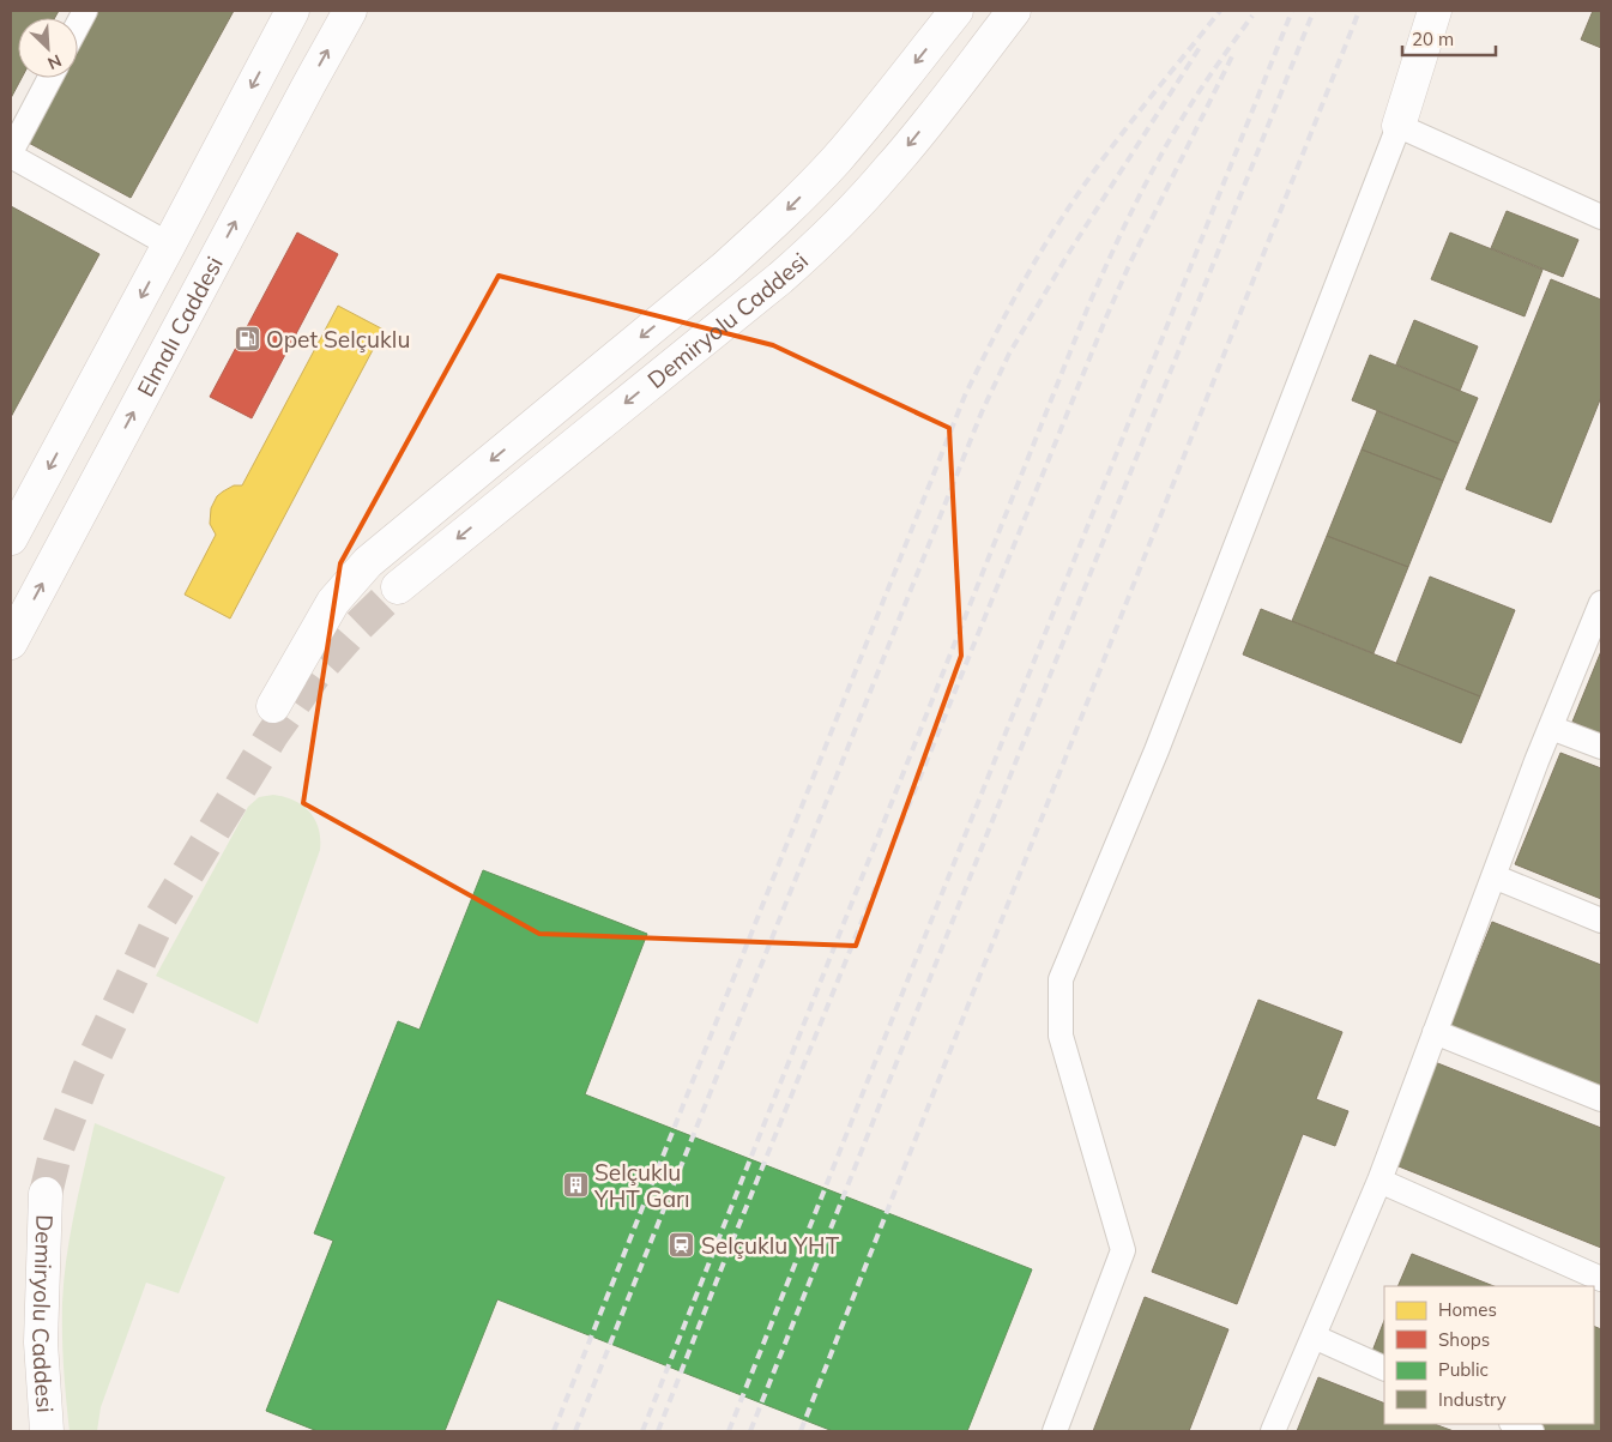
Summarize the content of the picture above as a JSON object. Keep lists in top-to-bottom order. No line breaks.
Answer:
{"streets":{"main road":["Demiryolu Caddesi","Elmalı Caddesi"]},"places":{"fuel station":["Opet Selçuklu"],"building":["Selçuklu YHT Garı"],"station":["Selçuklu YHT"]},"legend":["Homes","Shops","Public","Industry"],"scale_bar":"20 m","north":"bottom right"}
